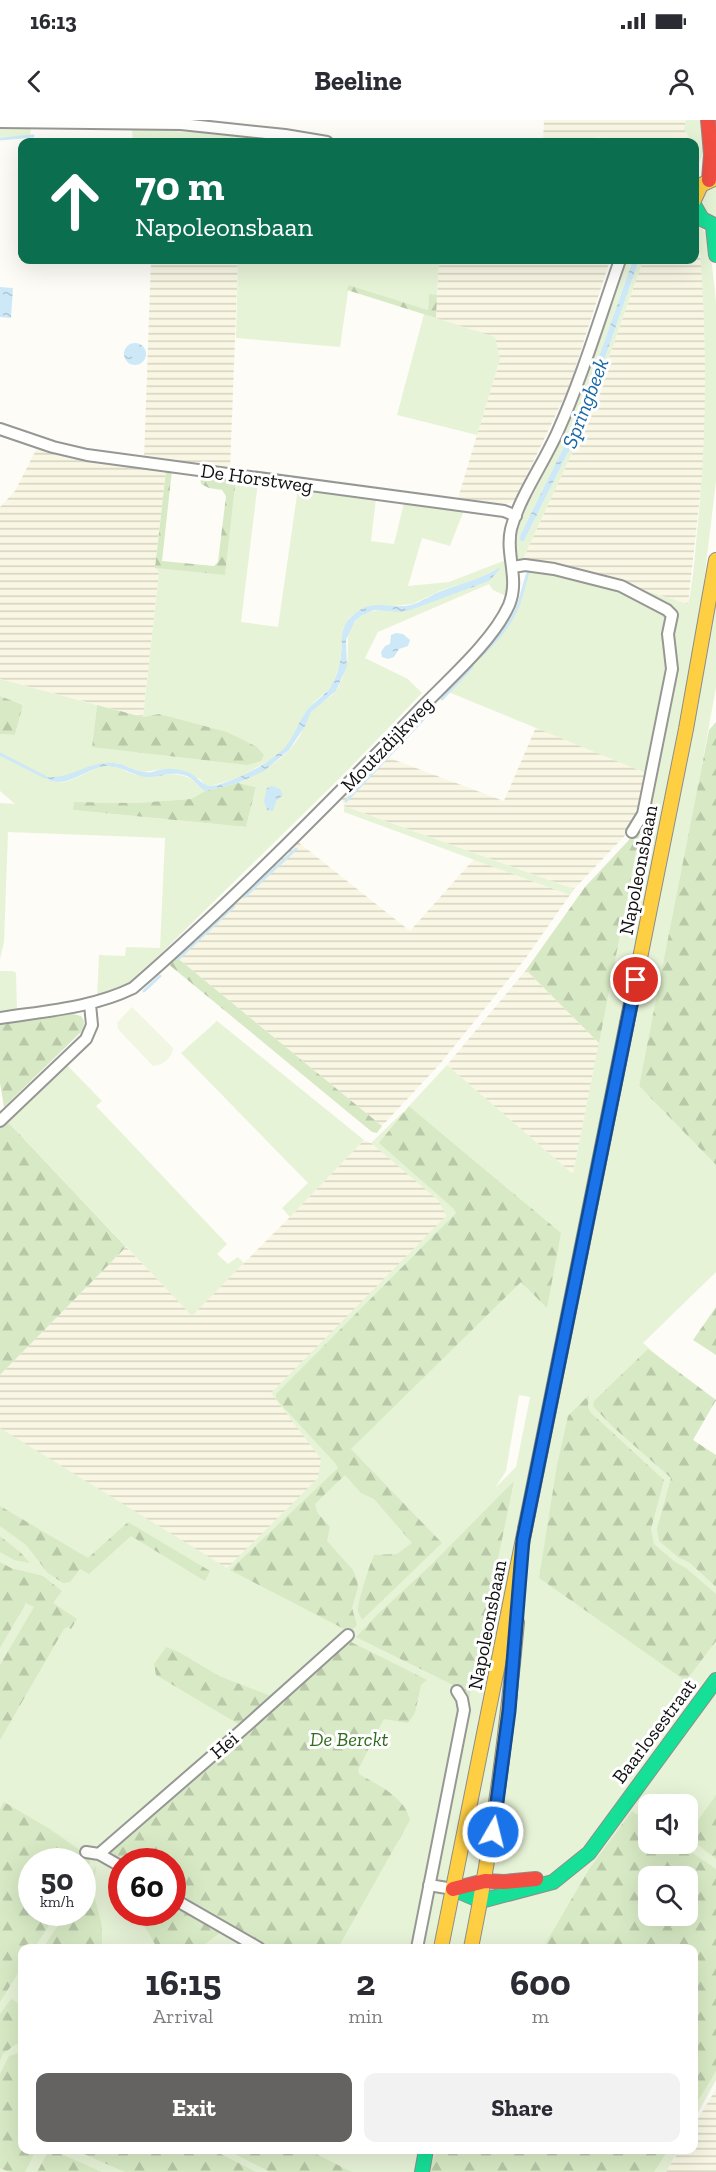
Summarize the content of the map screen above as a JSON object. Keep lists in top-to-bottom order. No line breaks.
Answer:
{"streets":{"main road":["Napoleonsbaan","Baarlosestraat"],"street":["De Horstweg","Moutzdijkweg","Hei"]},"crossings":[["De Horstweg","Moutzdijkweg"],["Napoleonsbaan","Baarlosestraat"]],"water":["Springbeek"],"parks":["De Berckt"],"page":{"status":"16:13","header":"Beeline","turn":["70 m","Napoleonsbaan"],"speed":"50 km/h","limit":"60","eta":["16:15","Arrival","2","min","600","m"],"buttons":["Exit","Share"]}}
